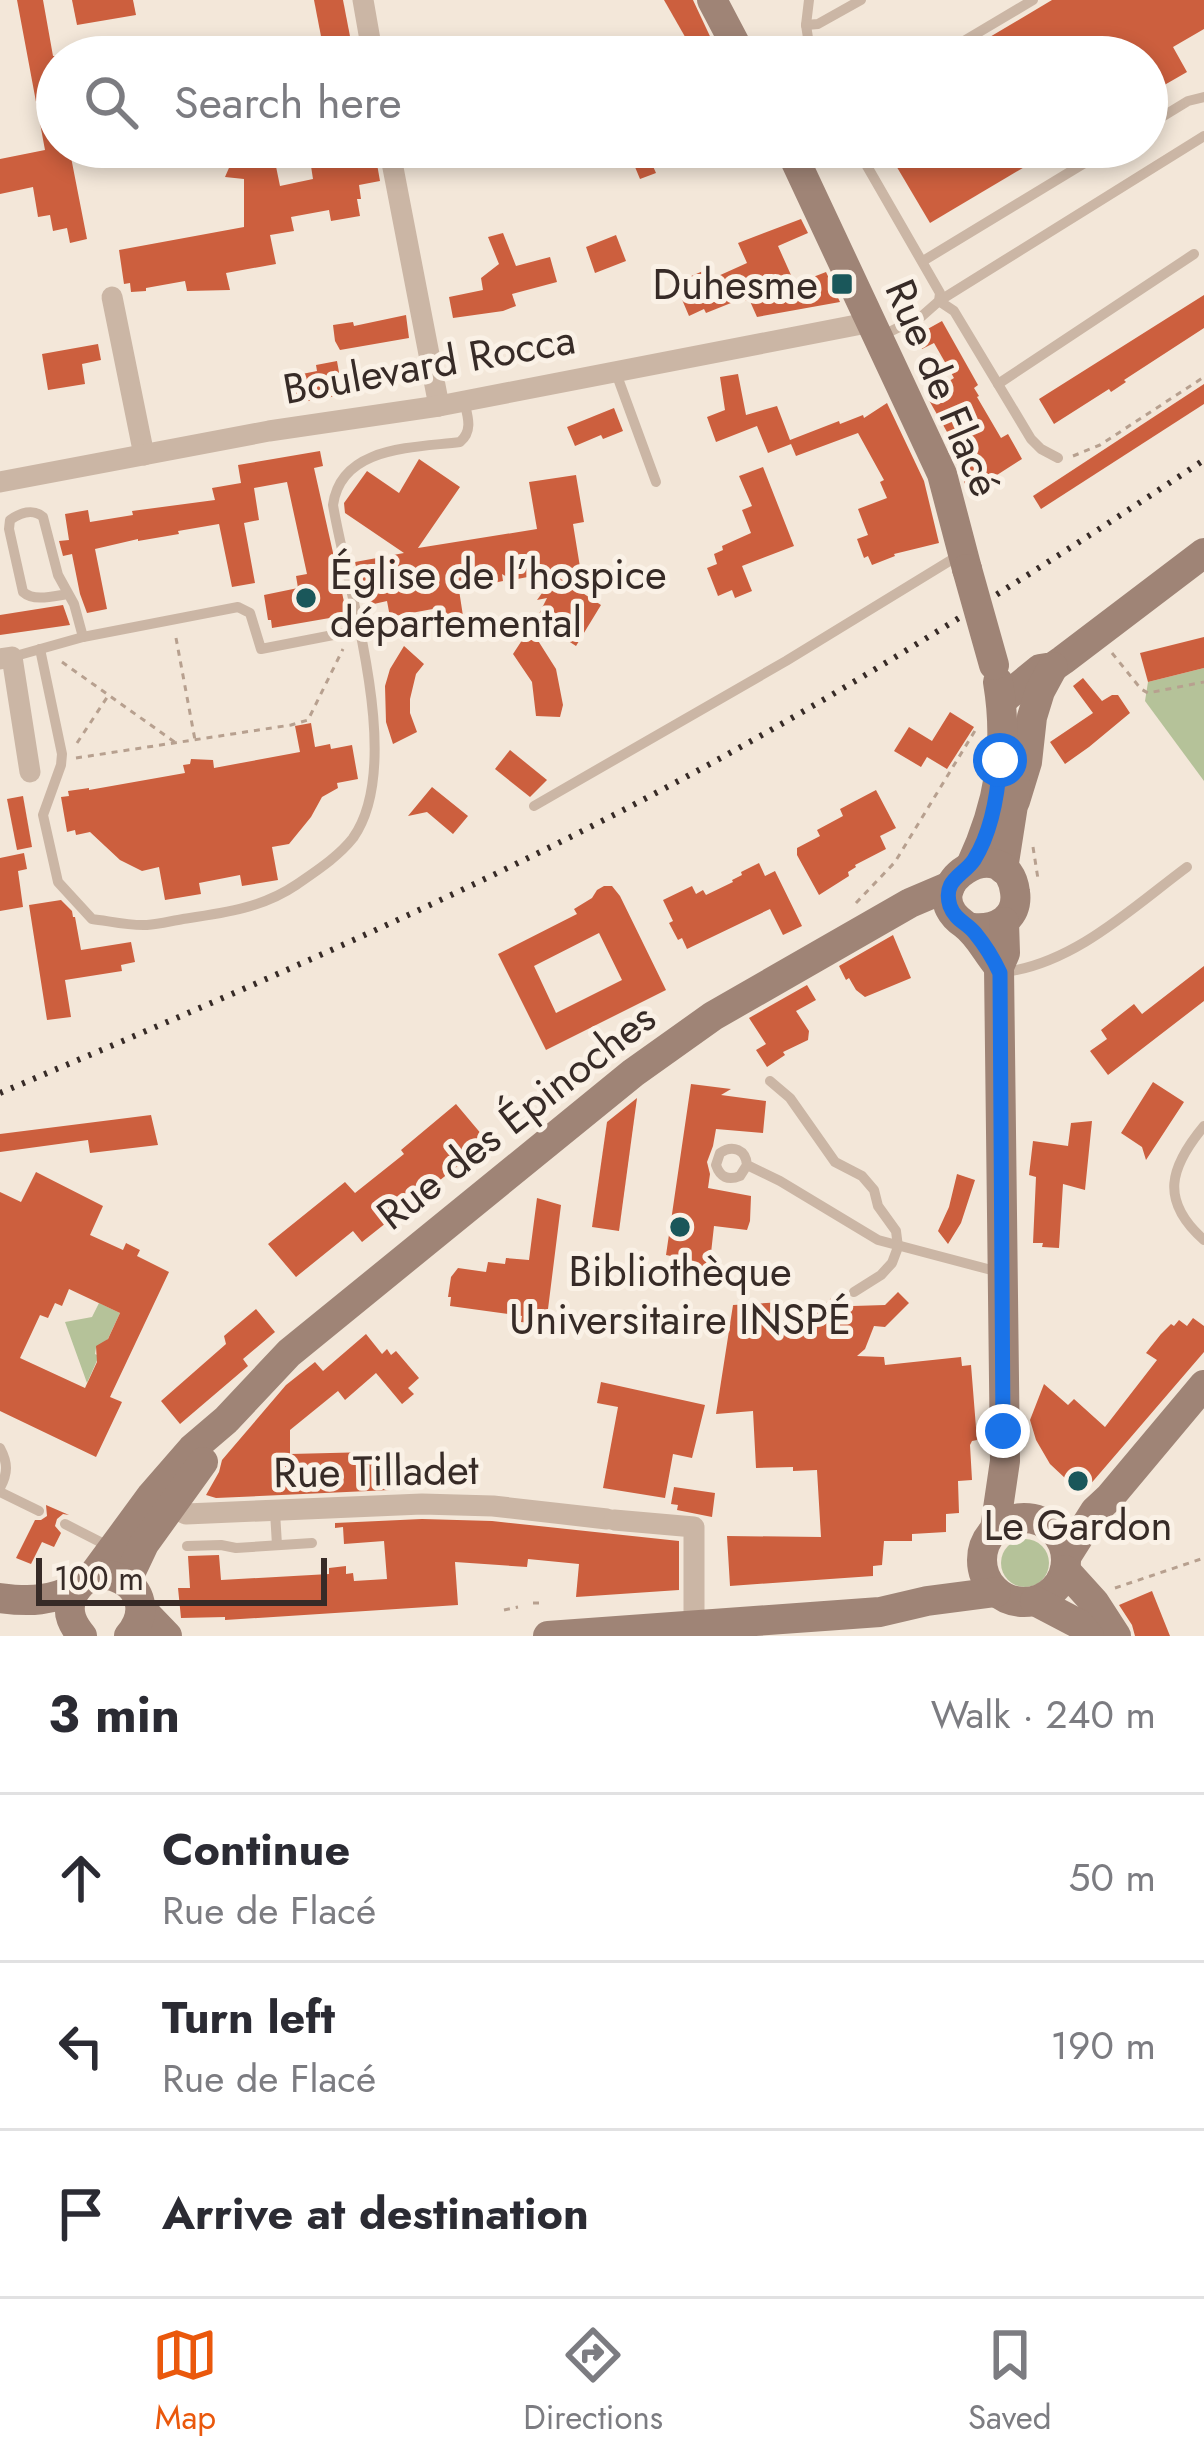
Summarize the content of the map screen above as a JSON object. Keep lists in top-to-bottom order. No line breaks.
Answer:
{"streets":{"main road":["Rue de Flacé","Rue des Épinoches"],"street":["Boulevard Rocca","Rue Tilladet"]},"crossings":[["Boulevard Rocca","Rue de Flacé"],["Rue de Flacé","Rue des Épinoches"],["Rue des Épinoches","Rue Tilladet"]],"places":{"transit":["Duhesme"],"other":["Église de l’hospice départemental","Bibliothèque Universitaire INSPÉ","Le Gardon"]},"scale_bar":"100 m","page":{"search":"Search here","scale":"100 m","heading":["3 min","Walk · 240 m"],"list":[["Continue","Rue de Flacé","50 m"],["Turn left","Rue de Flacé","190 m"],"Arrive at destination"],"nav":["Map","Directions","Saved"]}}
